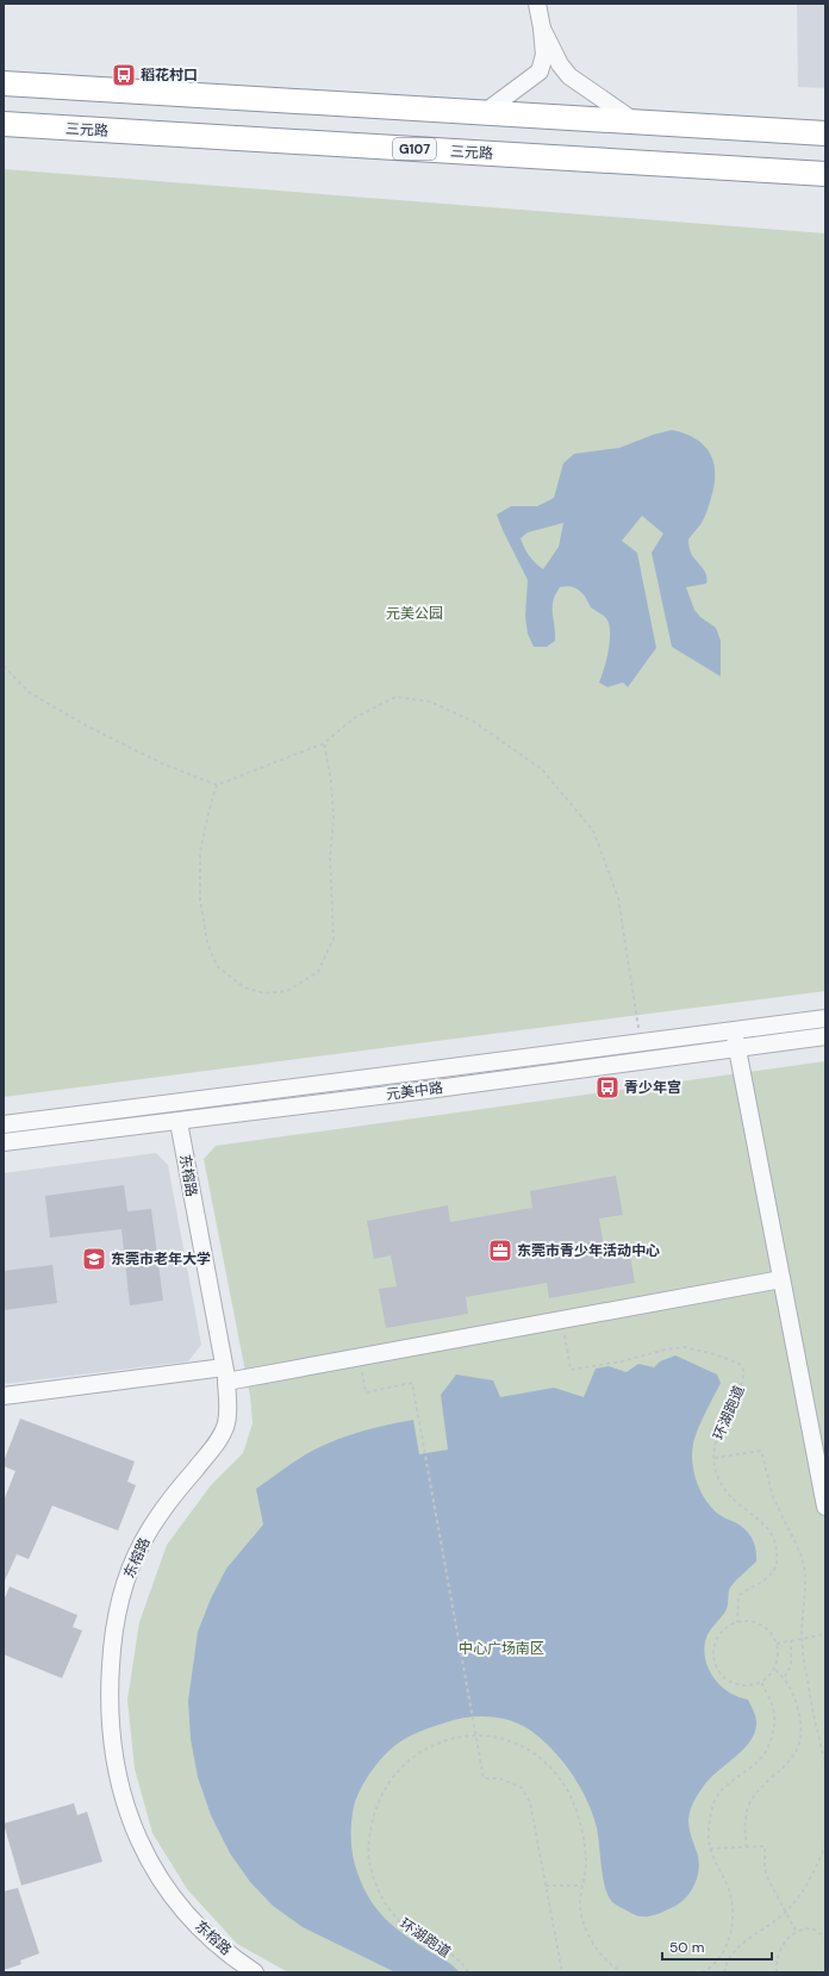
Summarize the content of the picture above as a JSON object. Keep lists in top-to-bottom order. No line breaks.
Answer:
{"streets":{"highway":["三元路","G107"],"street":["元美中路","东榕路"],"path":["环湖跑道"]},"crossings":[["元美中路","东榕路"]],"parks":["元美公园","中心广场南区"],"places":{"bus stop":["稻花村口","青少年宫"],"office":["东莞市青少年活动中心"],"school or university":["东莞市老年大学"]},"scale_bar":"50 m"}
